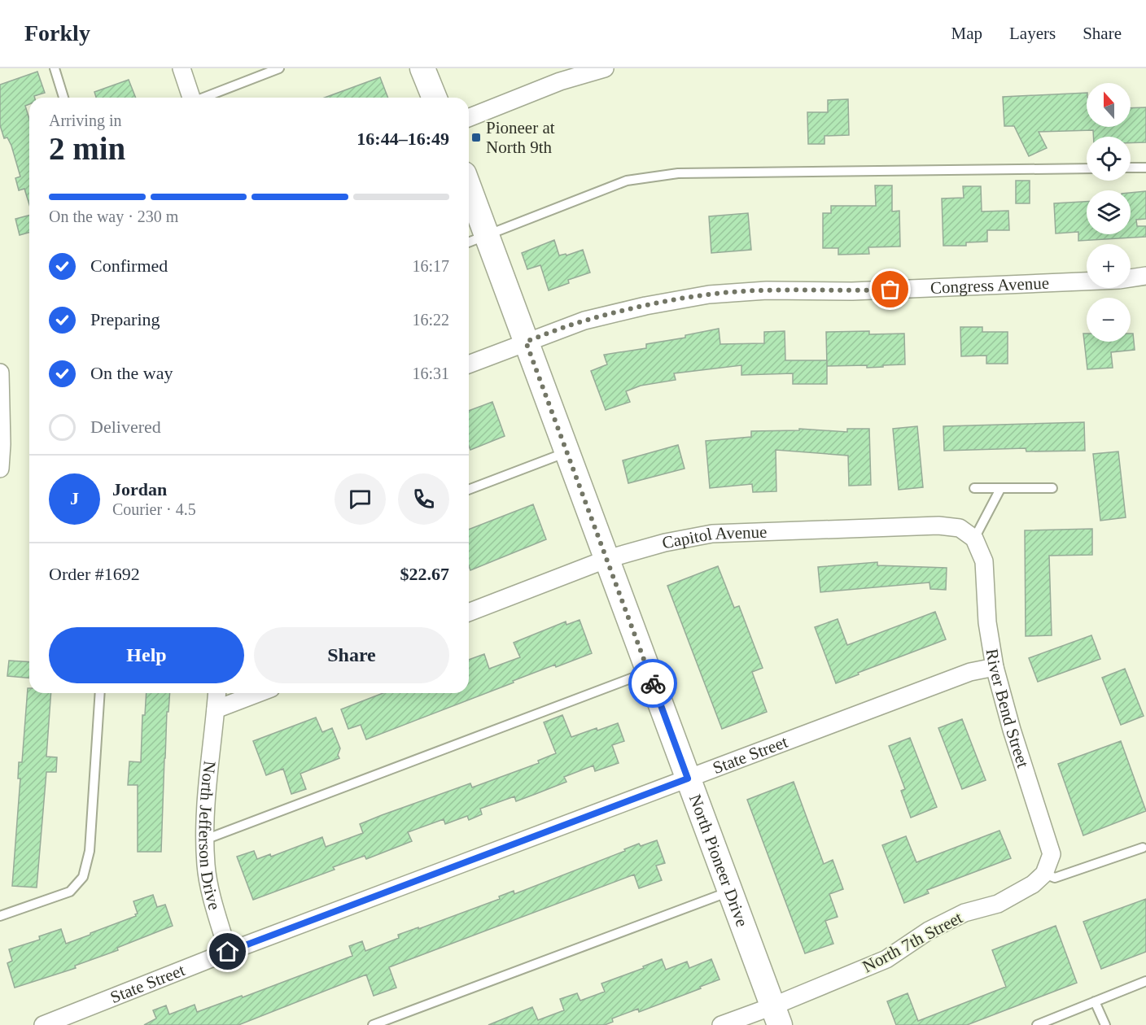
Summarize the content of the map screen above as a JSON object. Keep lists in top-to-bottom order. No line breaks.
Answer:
{"streets":{"street":["Congress Avenue","Capitol Avenue","River Bend Street","State Street","North Jefferson Drive","North Pioneer Drive","North 7th Street"]},"crossings":[["Congress Avenue","North Pioneer Drive"],["Capitol Avenue","River Bend Street"],["Capitol Avenue","North Pioneer Drive"],["River Bend Street","State Street"],["River Bend Street","North 7th Street"],["State Street","North Jefferson Drive"],["State Street","North Pioneer Drive"],["North Pioneer Drive","North 7th Street"]],"places":{"transit":["Pioneer at North 9th"]},"north":"top","page":{"header":"Forkly","nav":["Map","Layers","Share"],"map_buttons":["+","−"],"heading":["2 min","Arriving in","16:44–16:49"],"panel":["Jordan","Courier · 4.5","Order #1692","$22.67"],"bar":"On the way · 230 m","list":[["Confirmed","16:17"],["Preparing","16:22"],["On the way","16:31"],"Delivered"],"round":"J","buttons":["Help","Share"]}}
